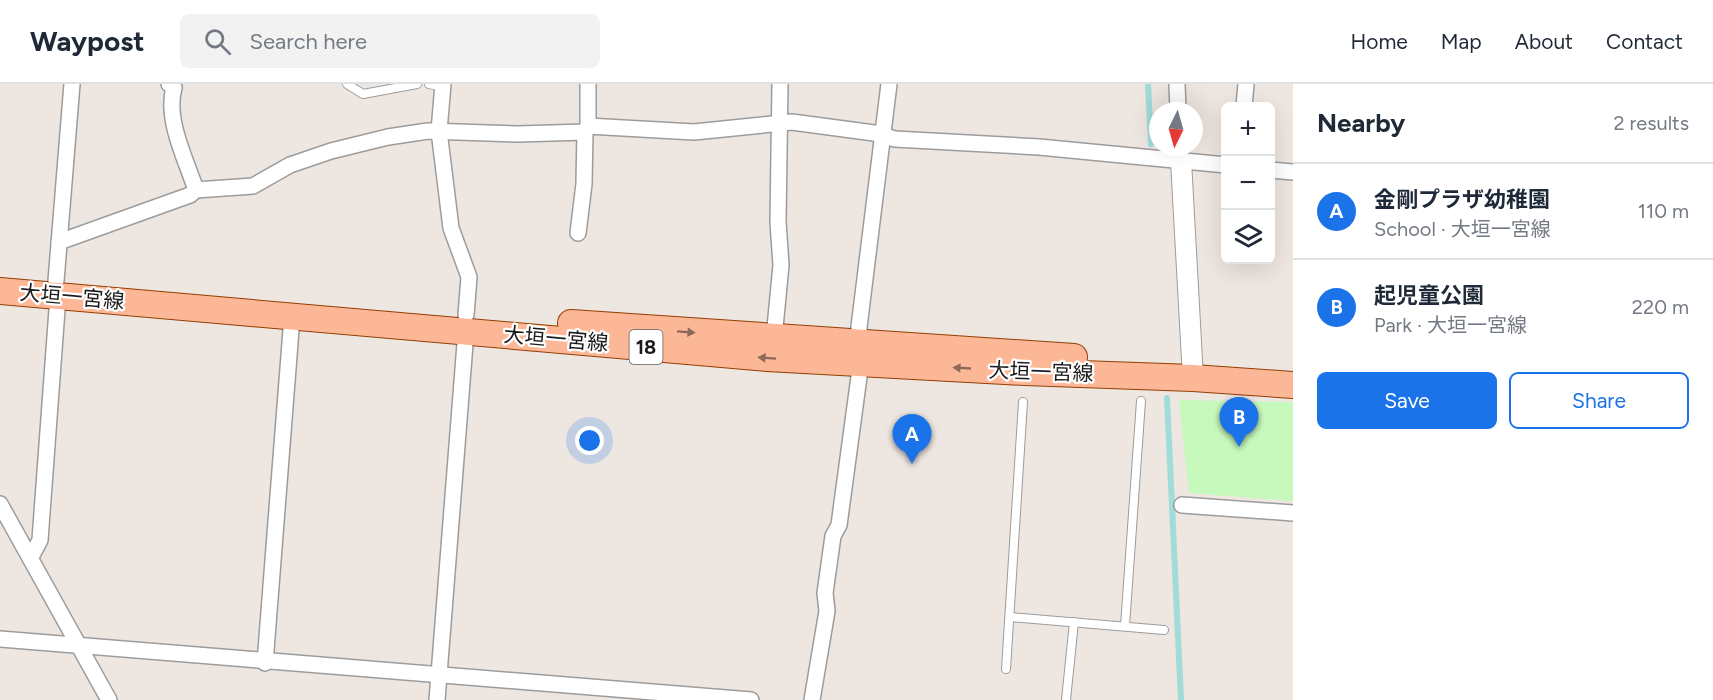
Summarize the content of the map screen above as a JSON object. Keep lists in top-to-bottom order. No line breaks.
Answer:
{"streets":{"main road":["大垣一宮線","18"]},"north":"bottom","page":{"header":"Waypost","search":"Search here","nav":["Home","Map","About","Contact"],"heading":["Nearby","2 results"],"map_buttons":["+","−"],"list":[{"mark":"A","name":"金剛プラザ幼稚園","note":"School · 大垣一宮線","value":"110 m"},{"mark":"B","name":"起児童公園","note":"Park · 大垣一宮線","value":"220 m"}],"buttons":["Save","Share"],"pins":["B","A"]}}
